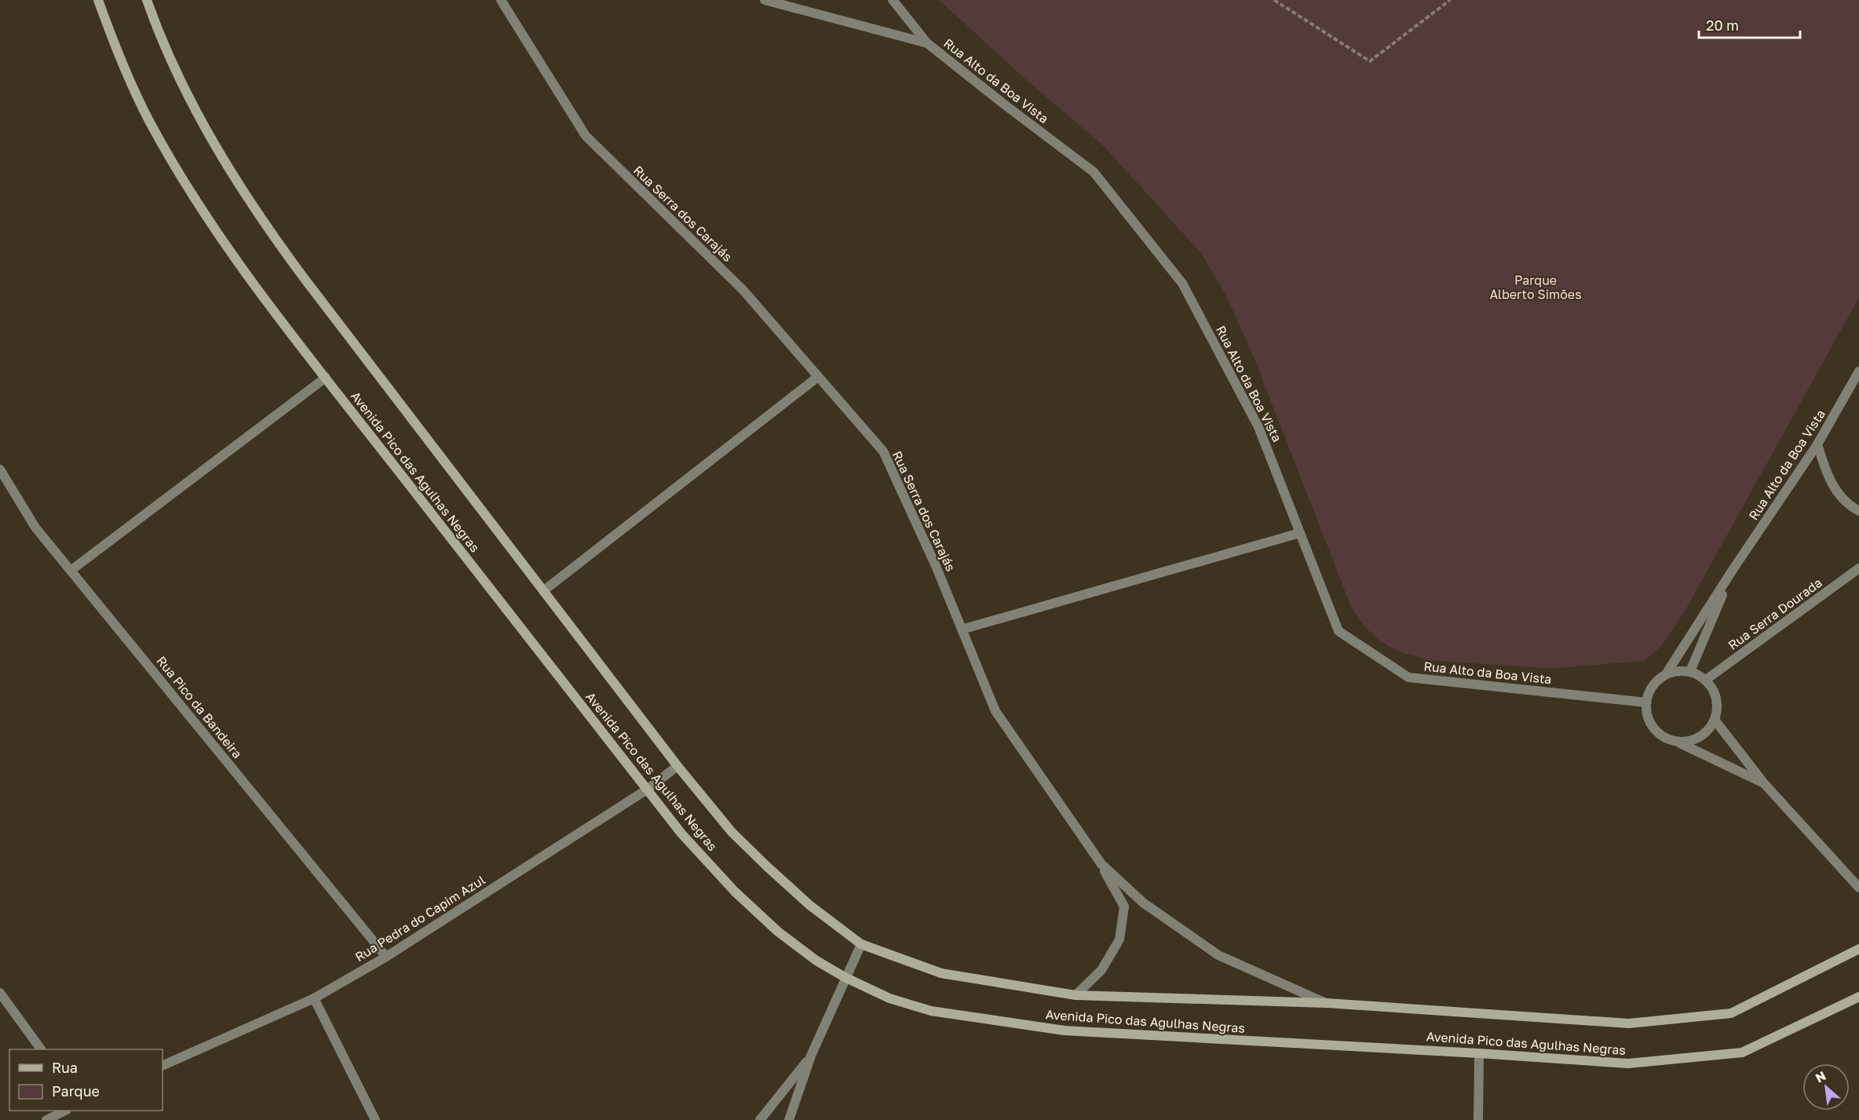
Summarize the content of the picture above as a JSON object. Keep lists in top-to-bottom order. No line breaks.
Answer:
{"streets":{"street":["Rua Alto da Boa Vista","Rua Serra dos Carajás","Avenida Pico das Agulhas Negras","Rua Serra Dourada","Rua Pico da Bandeira","Rua Pedra do Capim Azul"]},"crossings":[["Rua Alto da Boa Vista","Rua Serra Dourada"],["Rua Serra dos Carajás","Avenida Pico das Agulhas Negras"],["Avenida Pico das Agulhas Negras","Rua Pedra do Capim Azul"],["Rua Pico da Bandeira","Rua Pedra do Capim Azul"]],"parks":["Parque Alberto Simões"],"legend":["Rua","Parque"],"scale_bar":"20 m","north":"top left"}
